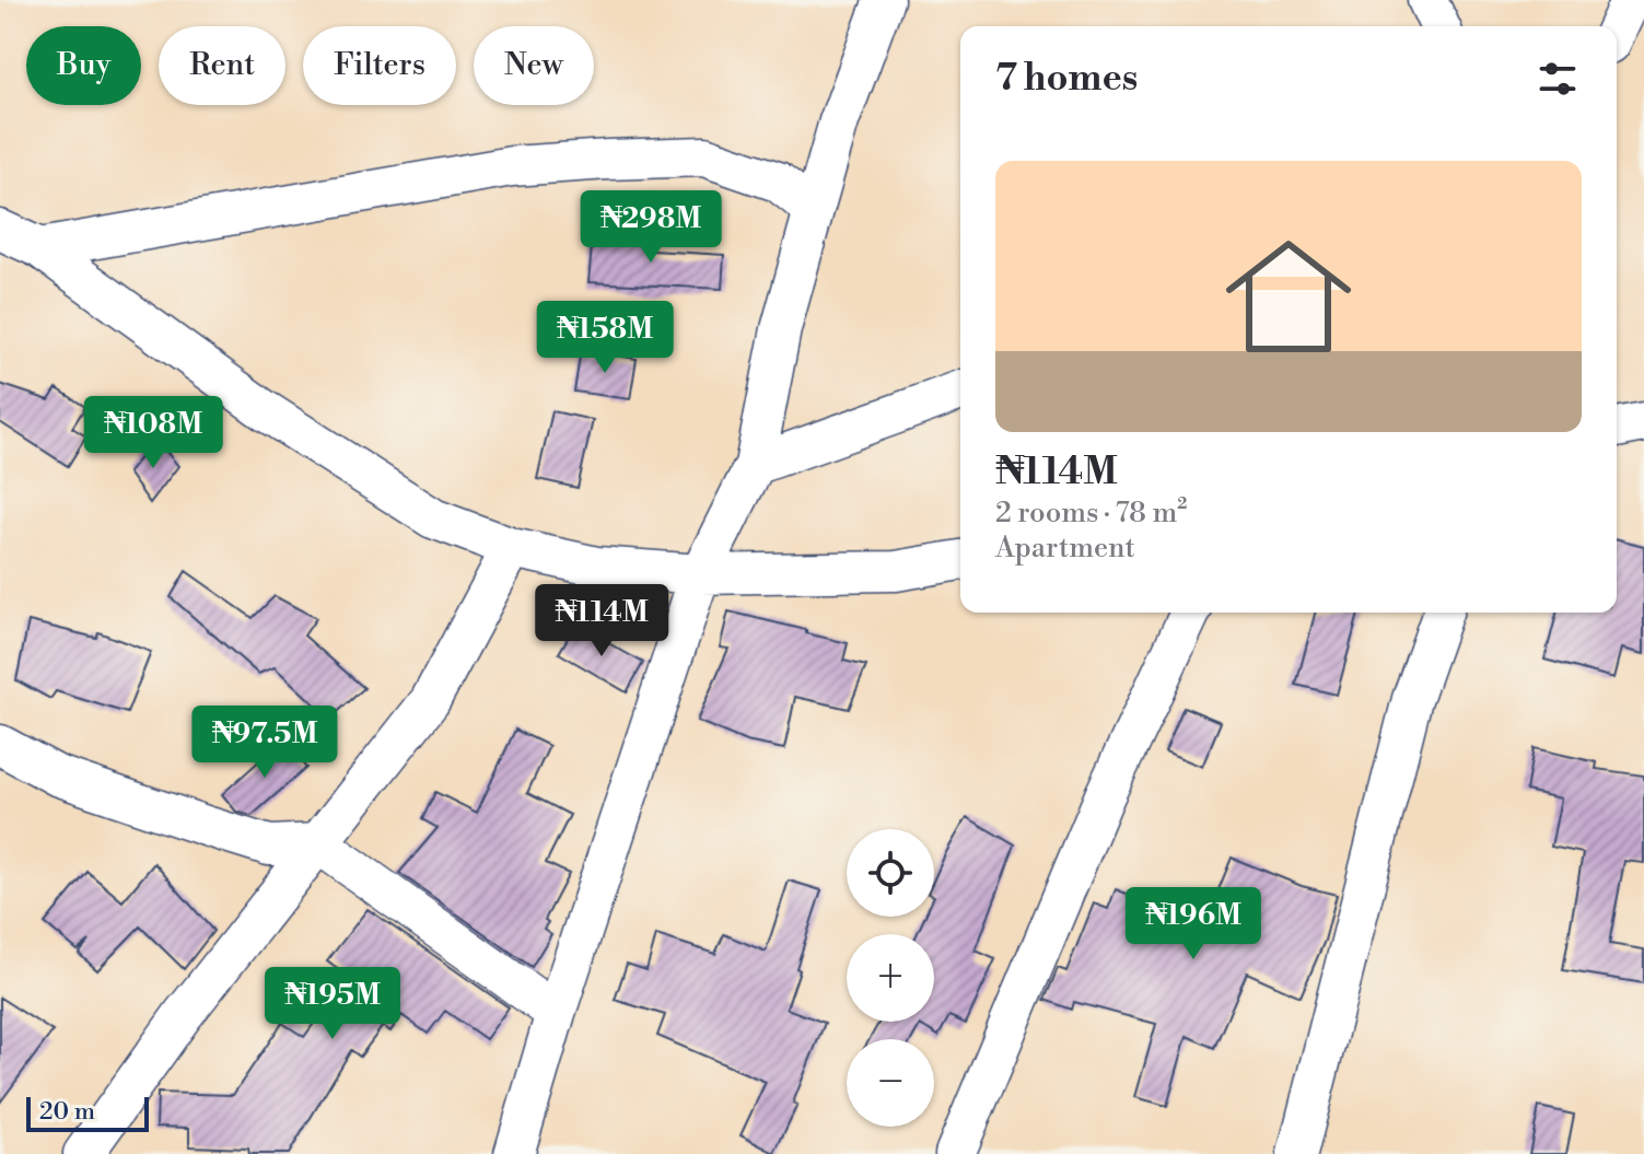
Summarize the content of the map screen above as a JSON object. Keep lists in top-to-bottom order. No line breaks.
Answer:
{"scale_bar":"20 m","page":{"chip":["Buy","Rent","Filters","New"],"heading":"7 homes","list":[{"name":"₦114M","note":"2 rooms · 78 m² · Apartment"}],"price":["₦298M","₦158M","₦108M","₦114M","₦97.5M","₦196M","₦195M"],"map_buttons":["+","−"],"scale":"20 m"}}
